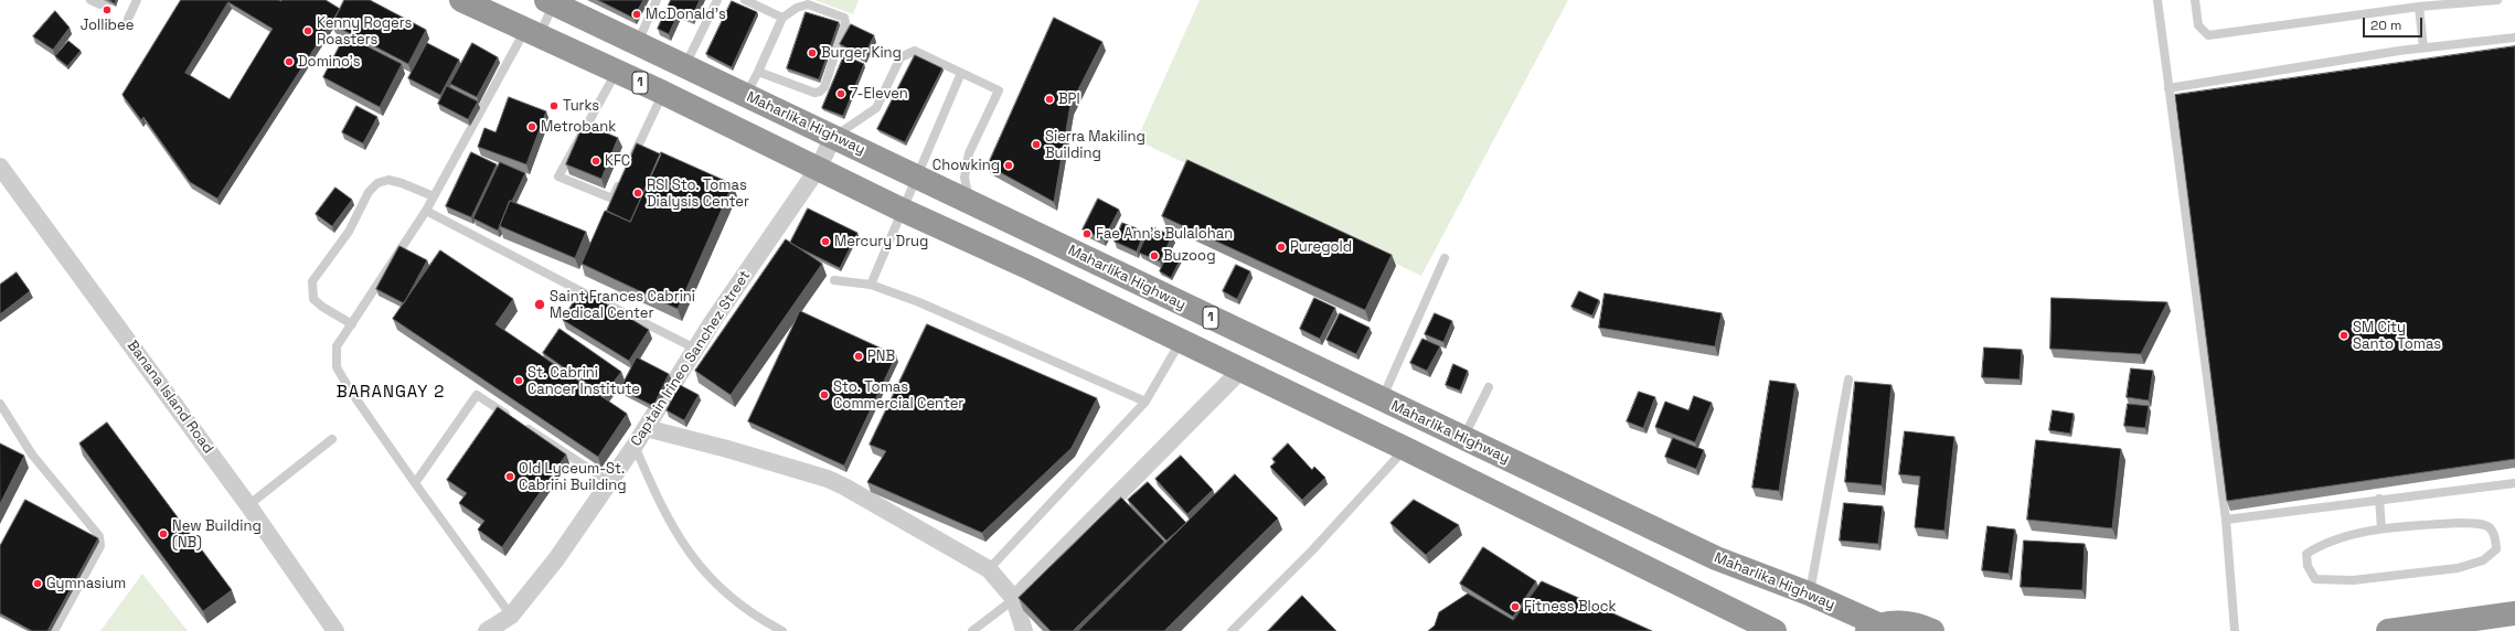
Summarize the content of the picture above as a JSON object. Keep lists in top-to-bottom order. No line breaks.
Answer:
{"streets":{"highway":["1","Maharlika Highway"],"street":["Captain Irineo Sanchez Street","Banana Island Road"]},"crossings":[["1","Maharlika Highway"],["1","Captain Irineo Sanchez Street"],["Maharlika Highway","Captain Irineo Sanchez Street"]],"districts":["BARANGAY 2"],"places":["Jollibee","McDonald's","Kenny Rogers Roasters","Burger King","Domino's","7-Eleven","BPI","Turks","Metrobank","Sierra Makiling Building","KFC","Chowking","RSI Sto. Tomas Dialysis Center","Fae Ann's Bulalohan","Mercury Drug","Puregold","Buzoog","Saint Frances Cabrini Medical Center","SM City Santo Tomas","PNB","St. Cabrini Cancer Institute","Sto. Tomas Commercial Center","Old Lyceum-St. Cabrini Building","New Building (NB)","Gymnasium","Fitness Block"],"scale_bar":"20 m"}
